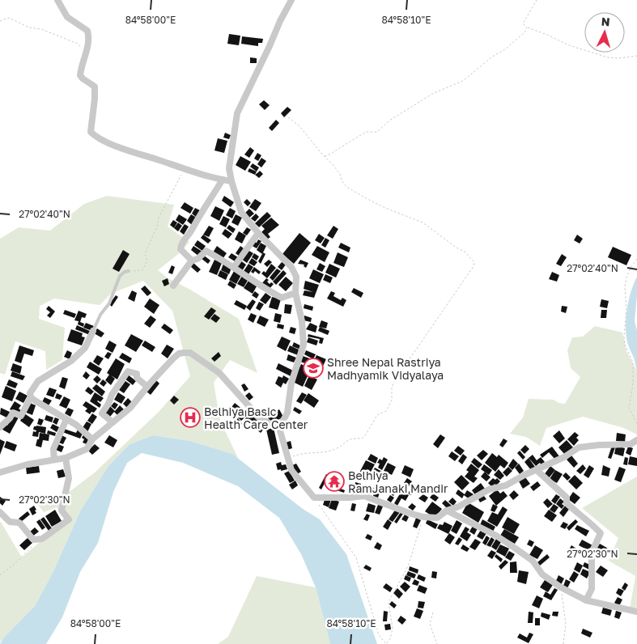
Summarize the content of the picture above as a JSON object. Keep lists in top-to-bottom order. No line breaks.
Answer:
{"places":{"school or university":["Shree Nepal Rastriya Madhyamik Vidyalaya"],"hospital":["Belhiya Basic Health Care Center"],"temple":["Belhiya RamJanaki Mandir"]},"north":"top","coordinates":["84°58'00\"E","84°58'10\"E","27°02'40\"N","27°02'30\"N"]}
